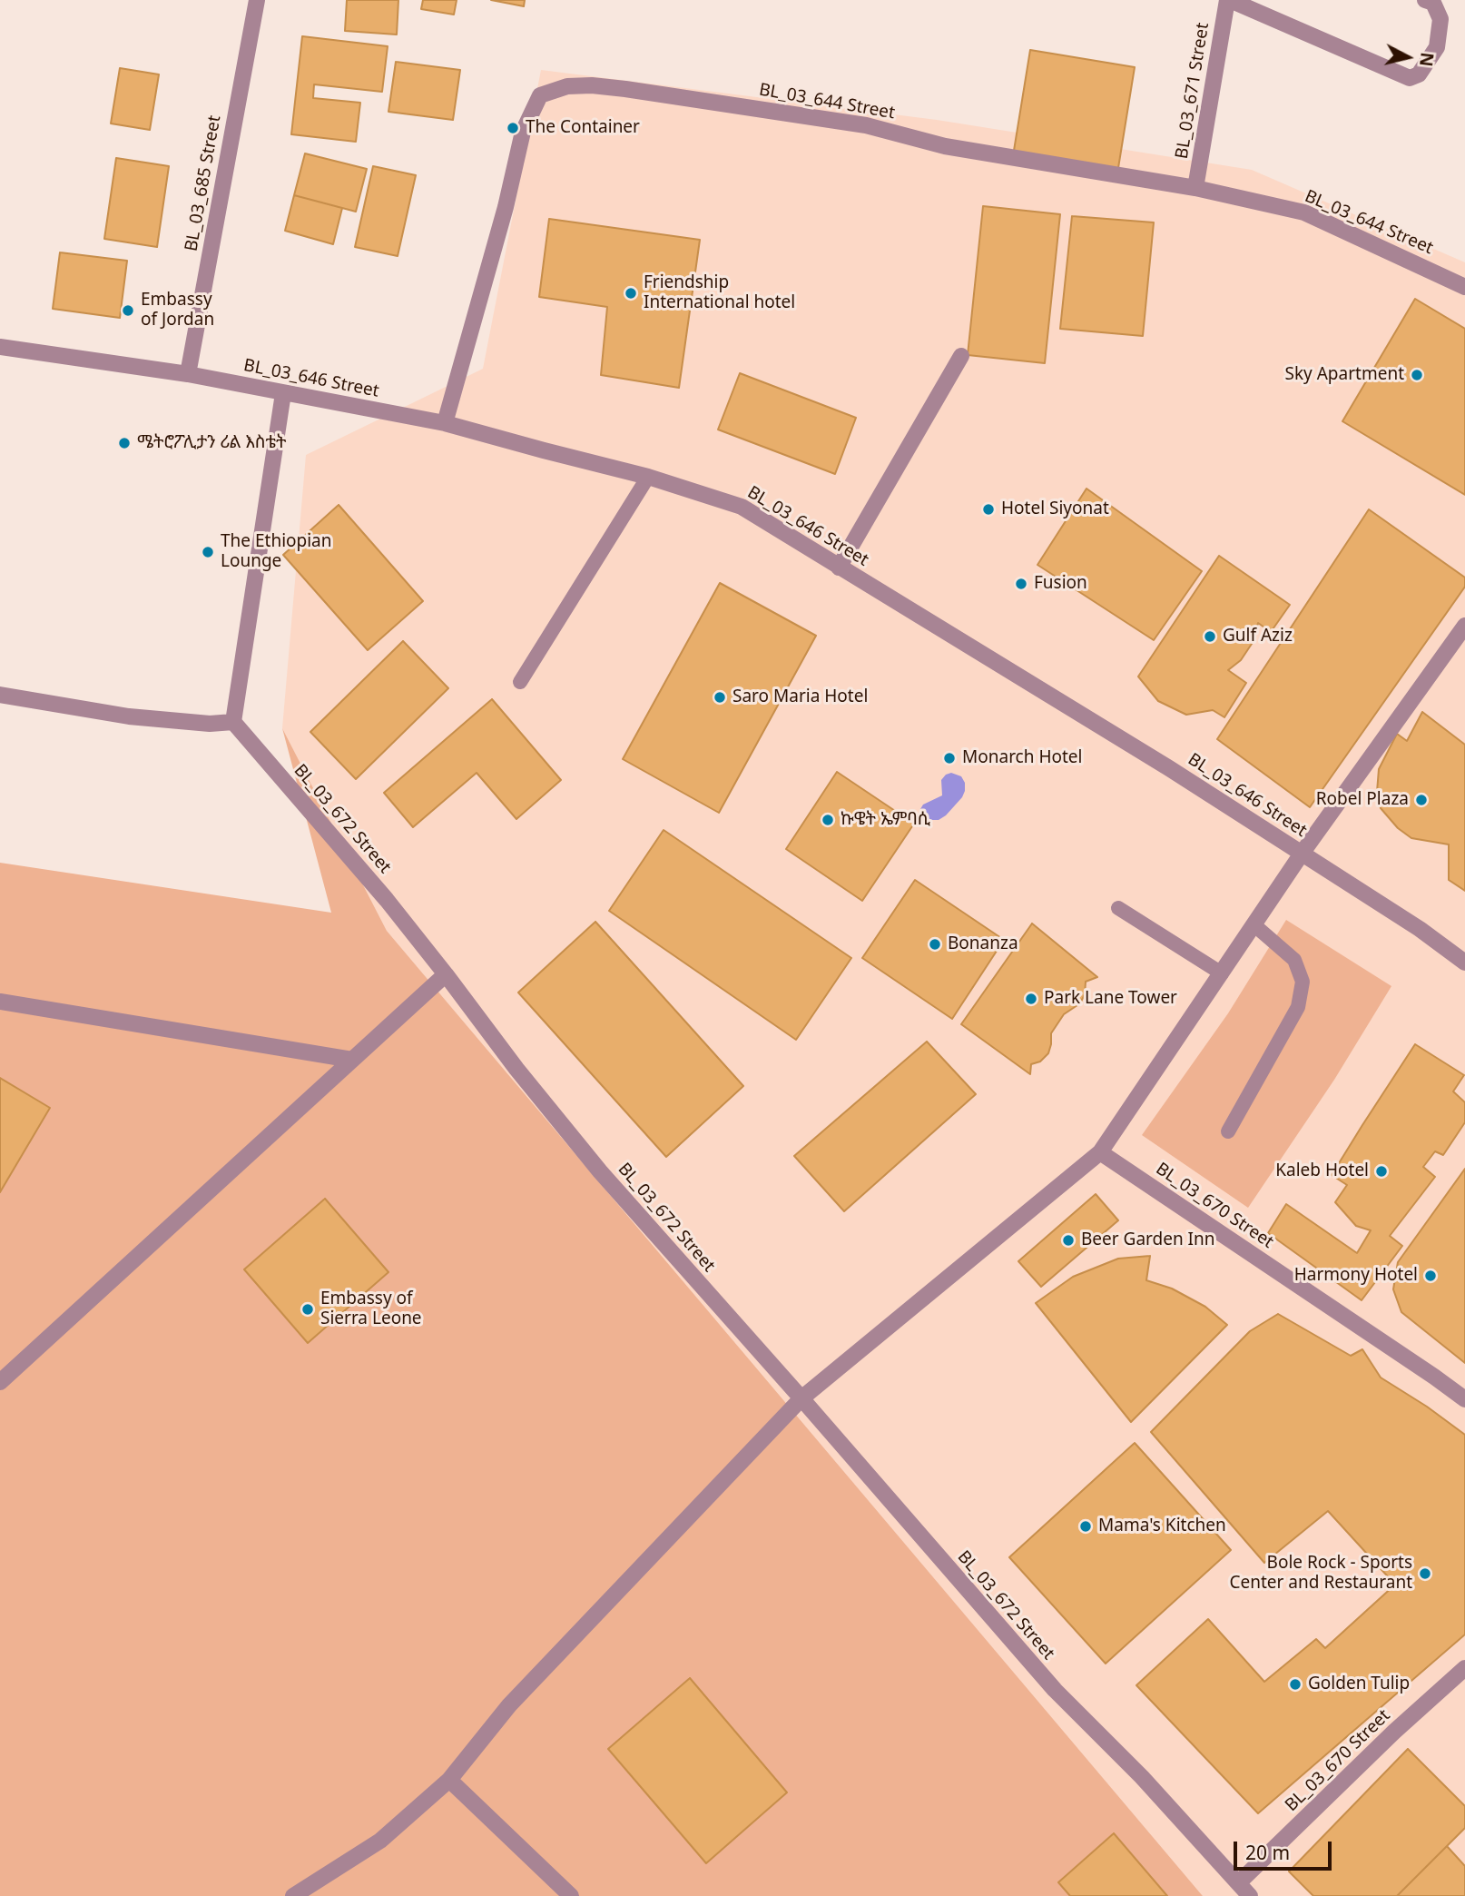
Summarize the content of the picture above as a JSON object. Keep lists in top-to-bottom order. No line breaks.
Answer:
{"streets":{"street":["BL_03_671 Street","BL_03_644 Street","BL_03_685 Street","BL_03_646 Street","BL_03_672 Street","BL_03_670 Street"]},"crossings":[["BL_03_671 Street","BL_03_644 Street"],["BL_03_644 Street","BL_03_646 Street"],["BL_03_685 Street","BL_03_646 Street"],["BL_03_672 Street","BL_03_670 Street"]],"places":["The Container","Friendship International hotel","Embassy of Jordan","Sky Apartment","ሜትሮፖሊታን ሪል እስቴት","Hotel Siyonat","The Ethiopian Lounge","Fusion","Gulf Aziz","Saro Maria Hotel","Monarch Hotel","Robel Plaza","ኩዌት ኤምባሲ","Bonanza","Park Lane Tower","Kaleb Hotel","Beer Garden Inn","Harmony Hotel","Embassy of Sierra Leone","Mama's Kitchen","Bole Rock - Sports Center and Restaurant","Golden Tulip"],"scale_bar":"20 m","north":"right"}
